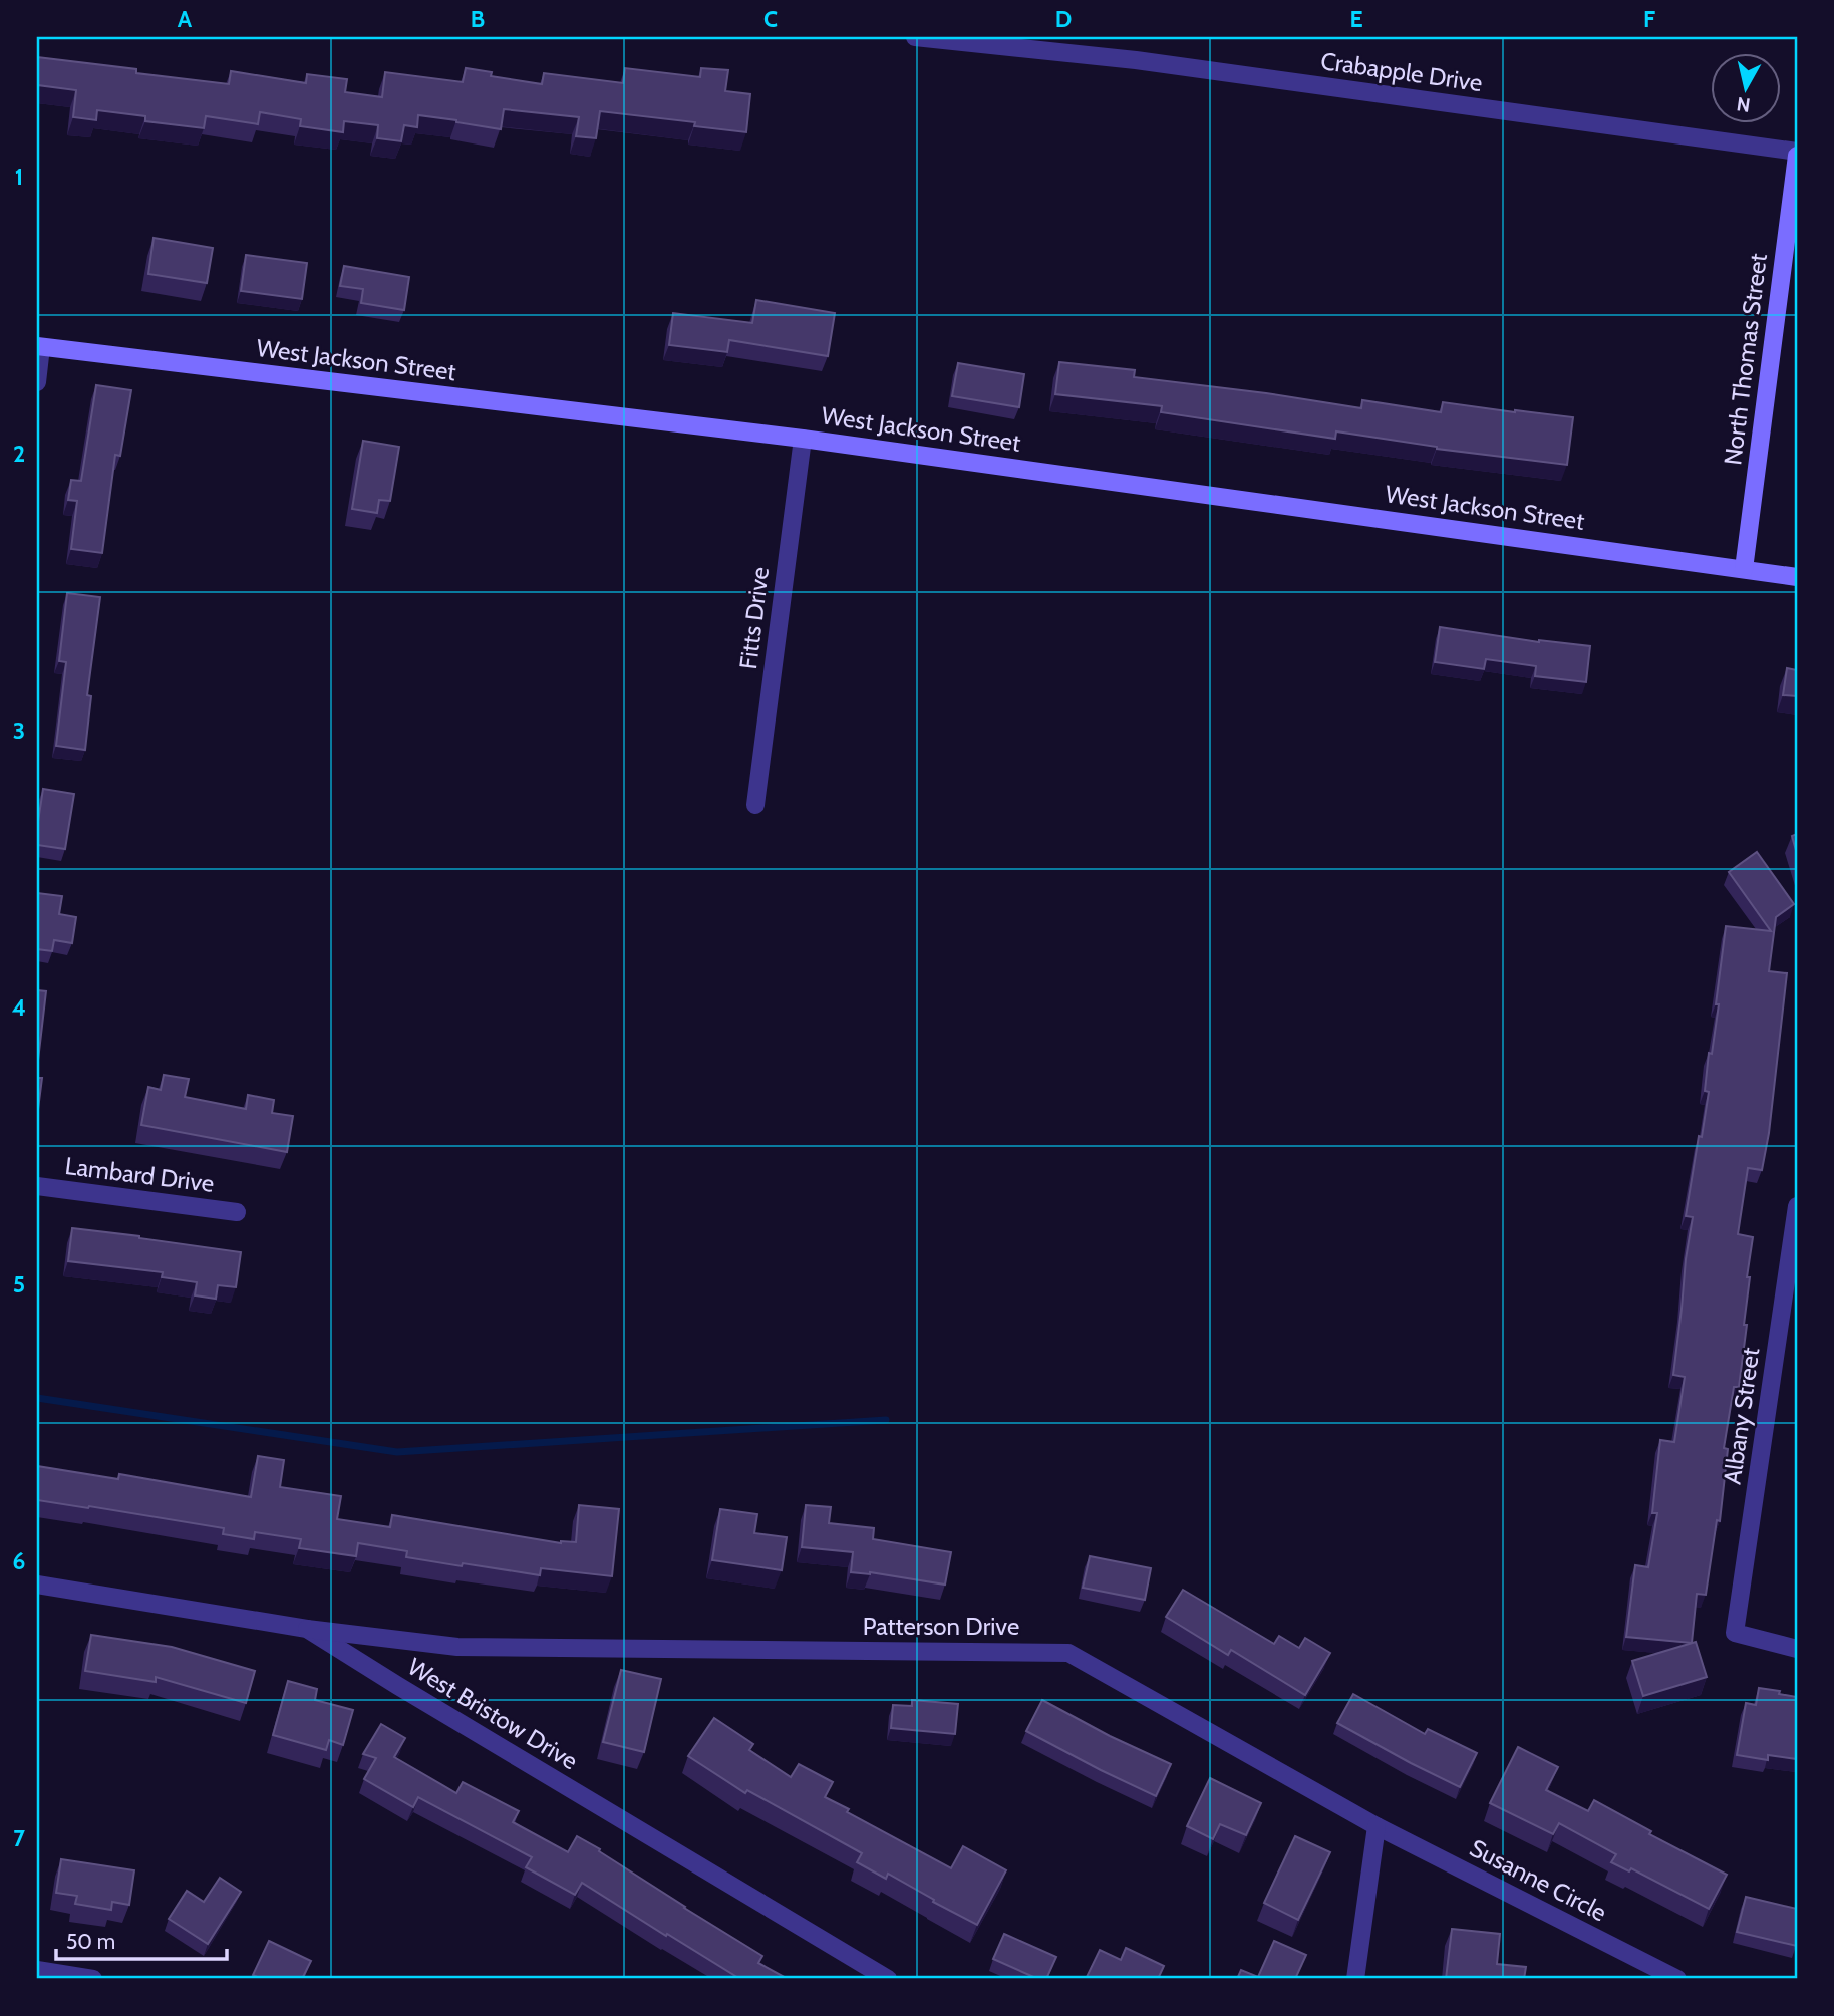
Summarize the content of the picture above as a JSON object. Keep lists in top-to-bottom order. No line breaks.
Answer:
{"streets":{"street":["Crabapple Drive","North Thomas Street","West Jackson Street","Fitts Drive","Lambard Drive","Albany Street","Patterson Drive","West Bristow Drive","Susanne Circle"]},"crossings":[["Crabapple Drive","North Thomas Street"],["North Thomas Street","West Jackson Street"],["West Jackson Street","Fitts Drive"],["Patterson Drive","West Bristow Drive"],["Patterson Drive","Susanne Circle"]],"scale_bar":"50 m","north":"bottom","grid":{"columns":["A","B","C","D","E","F"],"rows":["1","2","3","4","5","6","7"]}}
